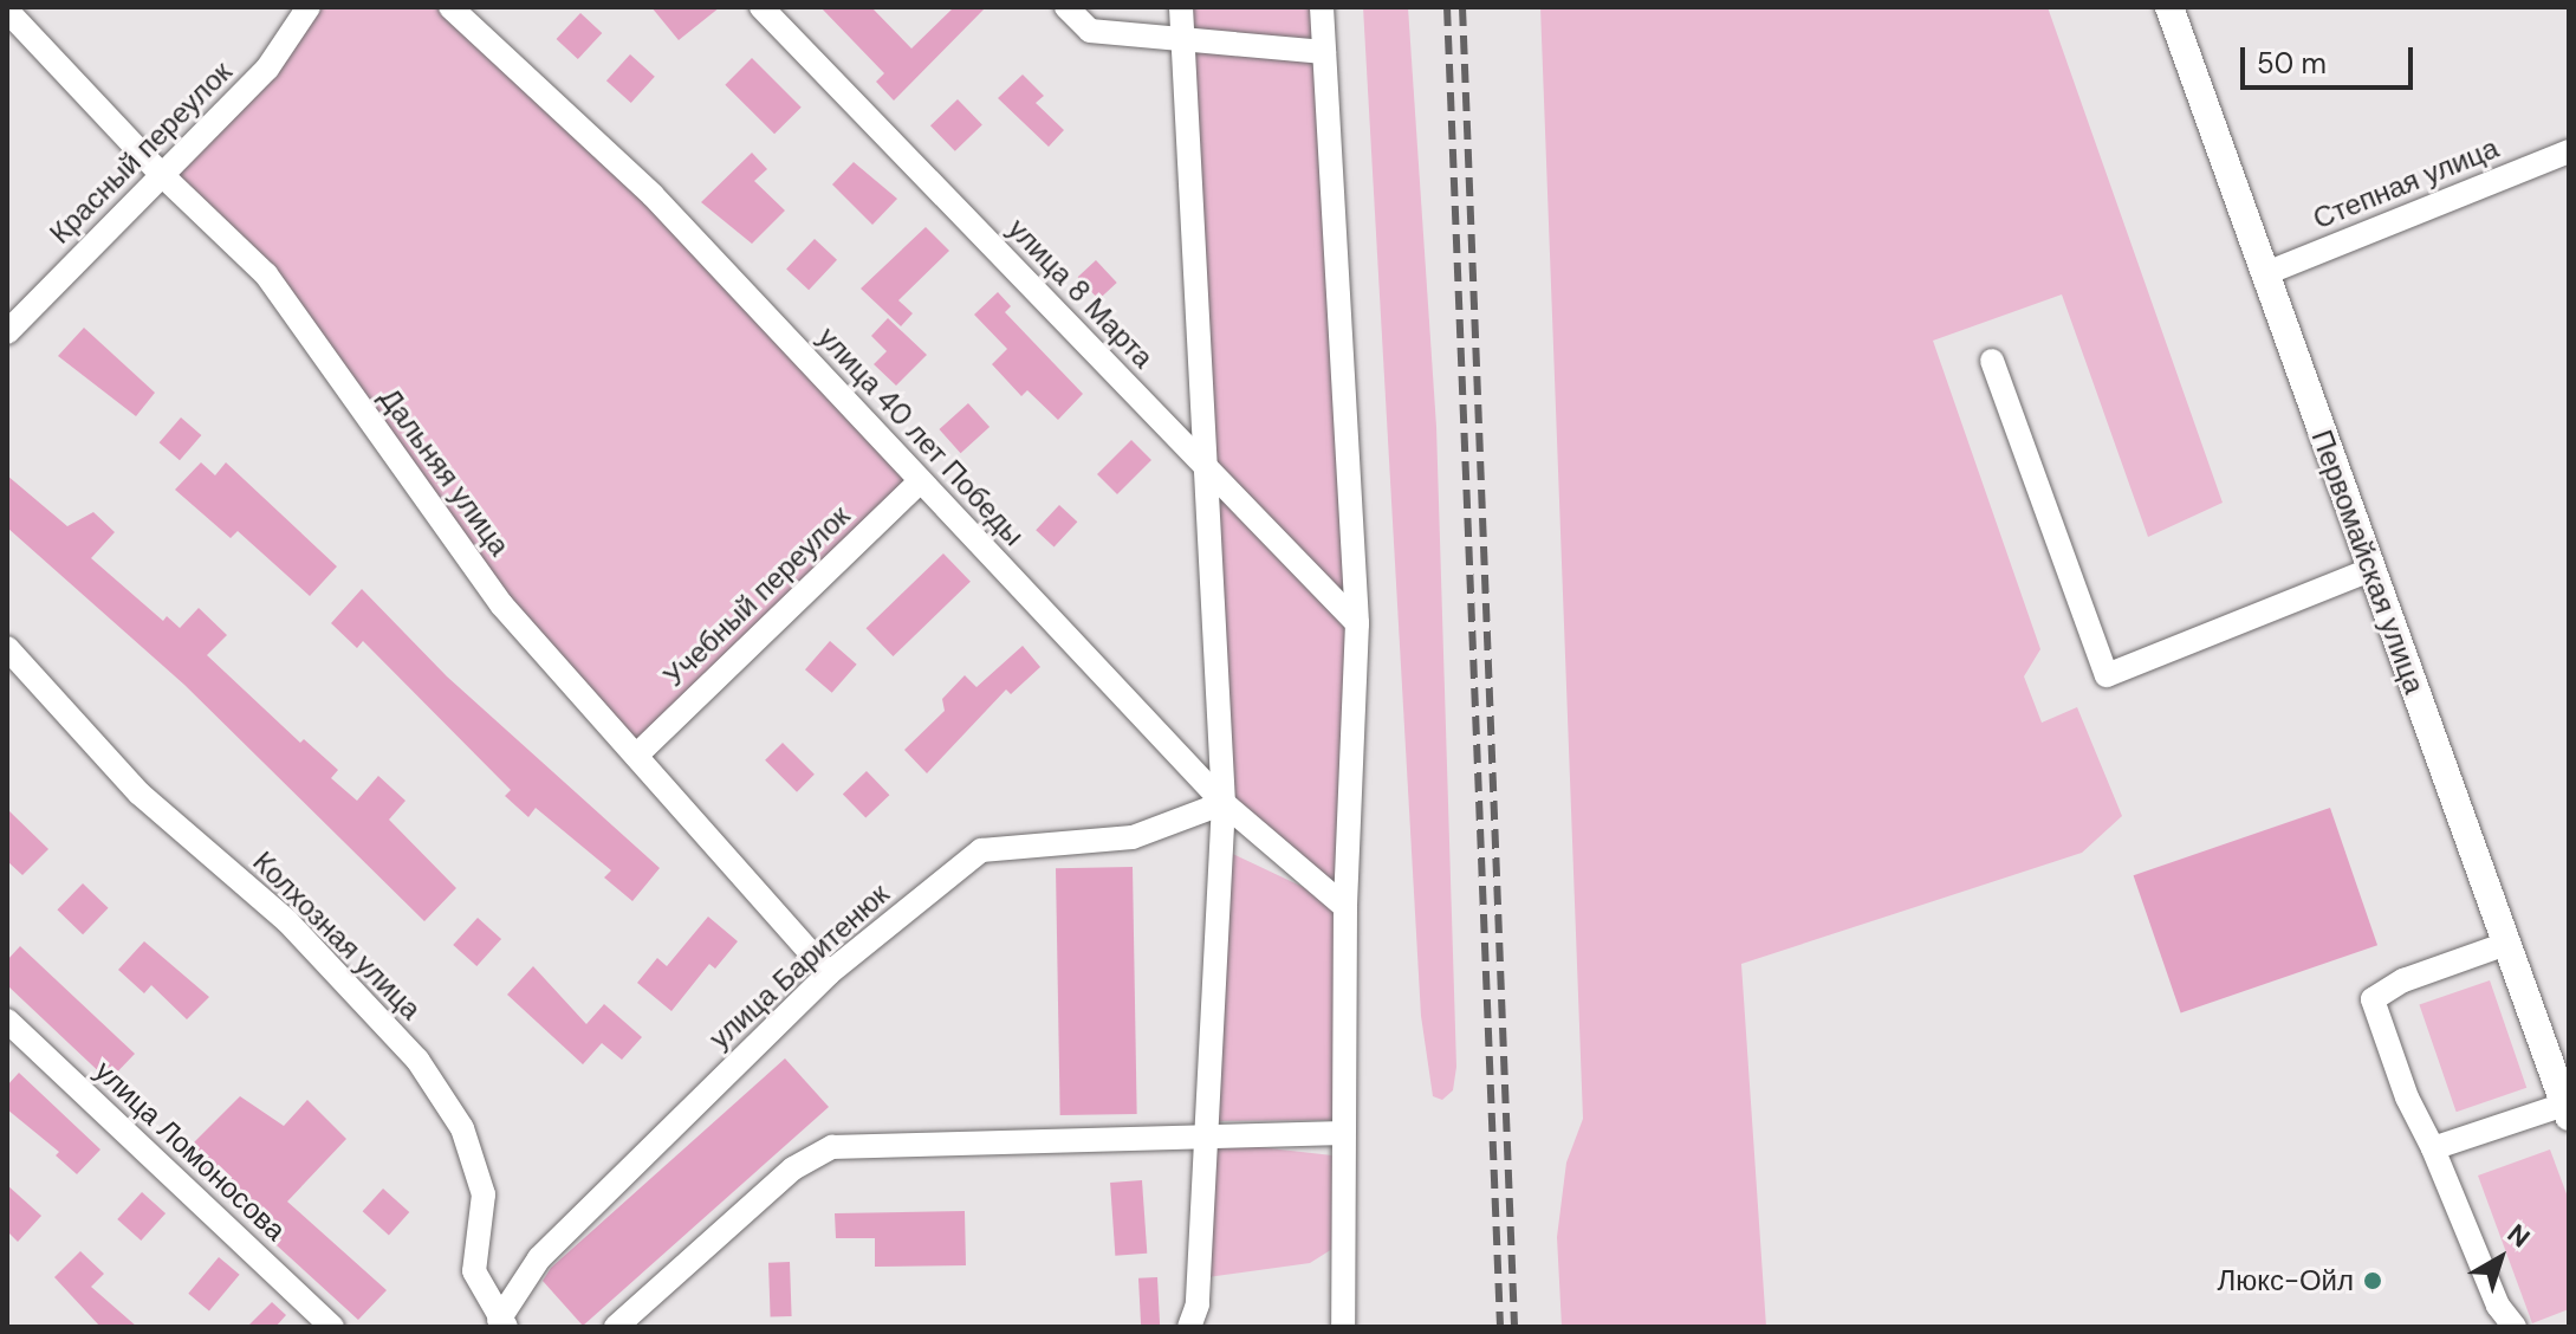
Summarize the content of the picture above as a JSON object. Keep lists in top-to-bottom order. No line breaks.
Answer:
{"streets":{"main road":["Первомайская улица"],"street":["Красный переулок","Степная улица","улица 8 Марта","улица 40 лет Победы","Дальняя улица","Учебный переулок","Колхозная улица","улица Баритенюк","улица Ломоносова"]},"crossings":[["Красный переулок","Дальняя улица"],["Степная улица","Первомайская улица"],["улица 40 лет Победы","Учебный переулок"],["улица 40 лет Победы","улица Баритенюк"],["Дальняя улица","Учебный переулок"],["Дальняя улица","улица Баритенюк"],["Колхозная улица","улица Баритенюк"]],"places":["Люкс-Ойл"],"scale_bar":"50 m","north":"top right"}
